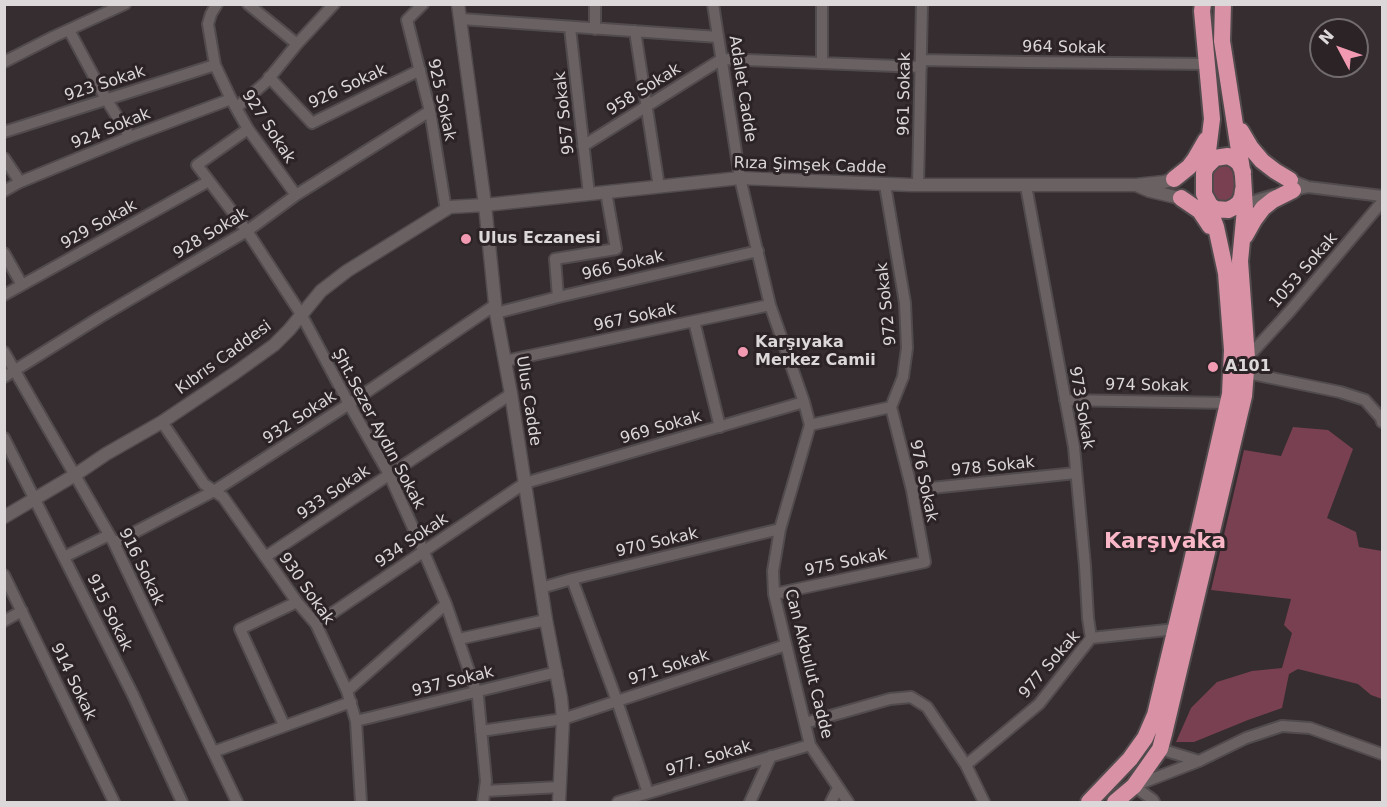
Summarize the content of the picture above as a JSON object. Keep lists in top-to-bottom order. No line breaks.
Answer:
{"streets":{"street":["964 Sokak","923 Sokak","926 Sokak","Adalet Cadde","958 Sokak","961 Sokak","925 Sokak","957 Sokak","927 Sokak","924 Sokak","Rıza Şimşek Cadde","929 Sokak","928 Sokak","966 Sokak","1053 Sokak","972 Sokak","967 Sokak","Kıbrıs Caddesi","974 Sokak","Ulus Cadde","973 Sokak","932 Sokak","969 Sokak","Şht.Sezer Aydın Sokak","978 Sokak","976 Sokak","933 Sokak","934 Sokak","970 Sokak","975 Sokak","916 Sokak","930 Sokak","915 Sokak","Can Akbulut Cadde","977 Sokak","971 Sokak","914 Sokak","937 Sokak","977. Sokak"]},"crossings":[["964 Sokak","Adalet Cadde"],["964 Sokak","958 Sokak"],["964 Sokak","961 Sokak"],["923 Sokak","927 Sokak"],["926 Sokak","925 Sokak"],["926 Sokak","924 Sokak"],["Adalet Cadde","958 Sokak"],["Adalet Cadde","Rıza Şimşek Cadde"],["958 Sokak","957 Sokak"],["961 Sokak","Rıza Şimşek Cadde"],["925 Sokak","928 Sokak"],["925 Sokak","Kıbrıs Caddesi"],["957 Sokak","Rıza Şimşek Cadde"],["927 Sokak","924 Sokak"],["927 Sokak","928 Sokak"],["927 Sokak","Şht.Sezer Aydın Sokak"],["Rıza Şimşek Cadde","972 Sokak"],["Rıza Şimşek Cadde","Kıbrıs Caddesi"],["Rıza Şimşek Cadde","Ulus Cadde"],["Rıza Şimşek Cadde","973 Sokak"],["929 Sokak","Şht.Sezer Aydın Sokak"],["928 Sokak","Şht.Sezer Aydın Sokak"],["928 Sokak","916 Sokak"],["966 Sokak","Ulus Cadde"],["966 Sokak","932 Sokak"],["972 Sokak","976 Sokak"],["967 Sokak","Ulus Cadde"],["Kıbrıs Caddesi","Ulus Cadde"],["Kıbrıs Caddesi","Şht.Sezer Aydın Sokak"],["Kıbrıs Caddesi","916 Sokak"],["Kıbrıs Caddesi","930 Sokak"],["Kıbrıs Caddesi","915 Sokak"],["974 Sokak","973 Sokak"],["Ulus Cadde","932 Sokak"],["Ulus Cadde","969 Sokak"],["Ulus Cadde","933 Sokak"],["Ulus Cadde","934 Sokak"],["Ulus Cadde","970 Sokak"],["Ulus Cadde","971 Sokak"],["Ulus Cadde","937 Sokak"],["973 Sokak","978 Sokak"],["973 Sokak","977 Sokak"],["932 Sokak","Şht.Sezer Aydın Sokak"],["932 Sokak","916 Sokak"],["932 Sokak","930 Sokak"],["932 Sokak","915 Sokak"],["969 Sokak","934 Sokak"],["Şht.Sezer Aydın Sokak","933 Sokak"],["Şht.Sezer Aydın Sokak","934 Sokak"],["Şht.Sezer Aydın Sokak","971 Sokak"],["Şht.Sezer Aydın Sokak","937 Sokak"],["978 Sokak","976 Sokak"],["976 Sokak","975 Sokak"],["933 Sokak","930 Sokak"],["934 Sokak","930 Sokak"],["970 Sokak","Can Akbulut Cadde"],["975 Sokak","Can Akbulut Cadde"],["930 Sokak","937 Sokak"],["Can Akbulut Cadde","971 Sokak"],["Can Akbulut Cadde","977. Sokak"]],"districts":["Karşıyaka"],"places":["Ulus Eczanesi","Karşıyaka Merkez Camii","A101"],"north":"top left"}
